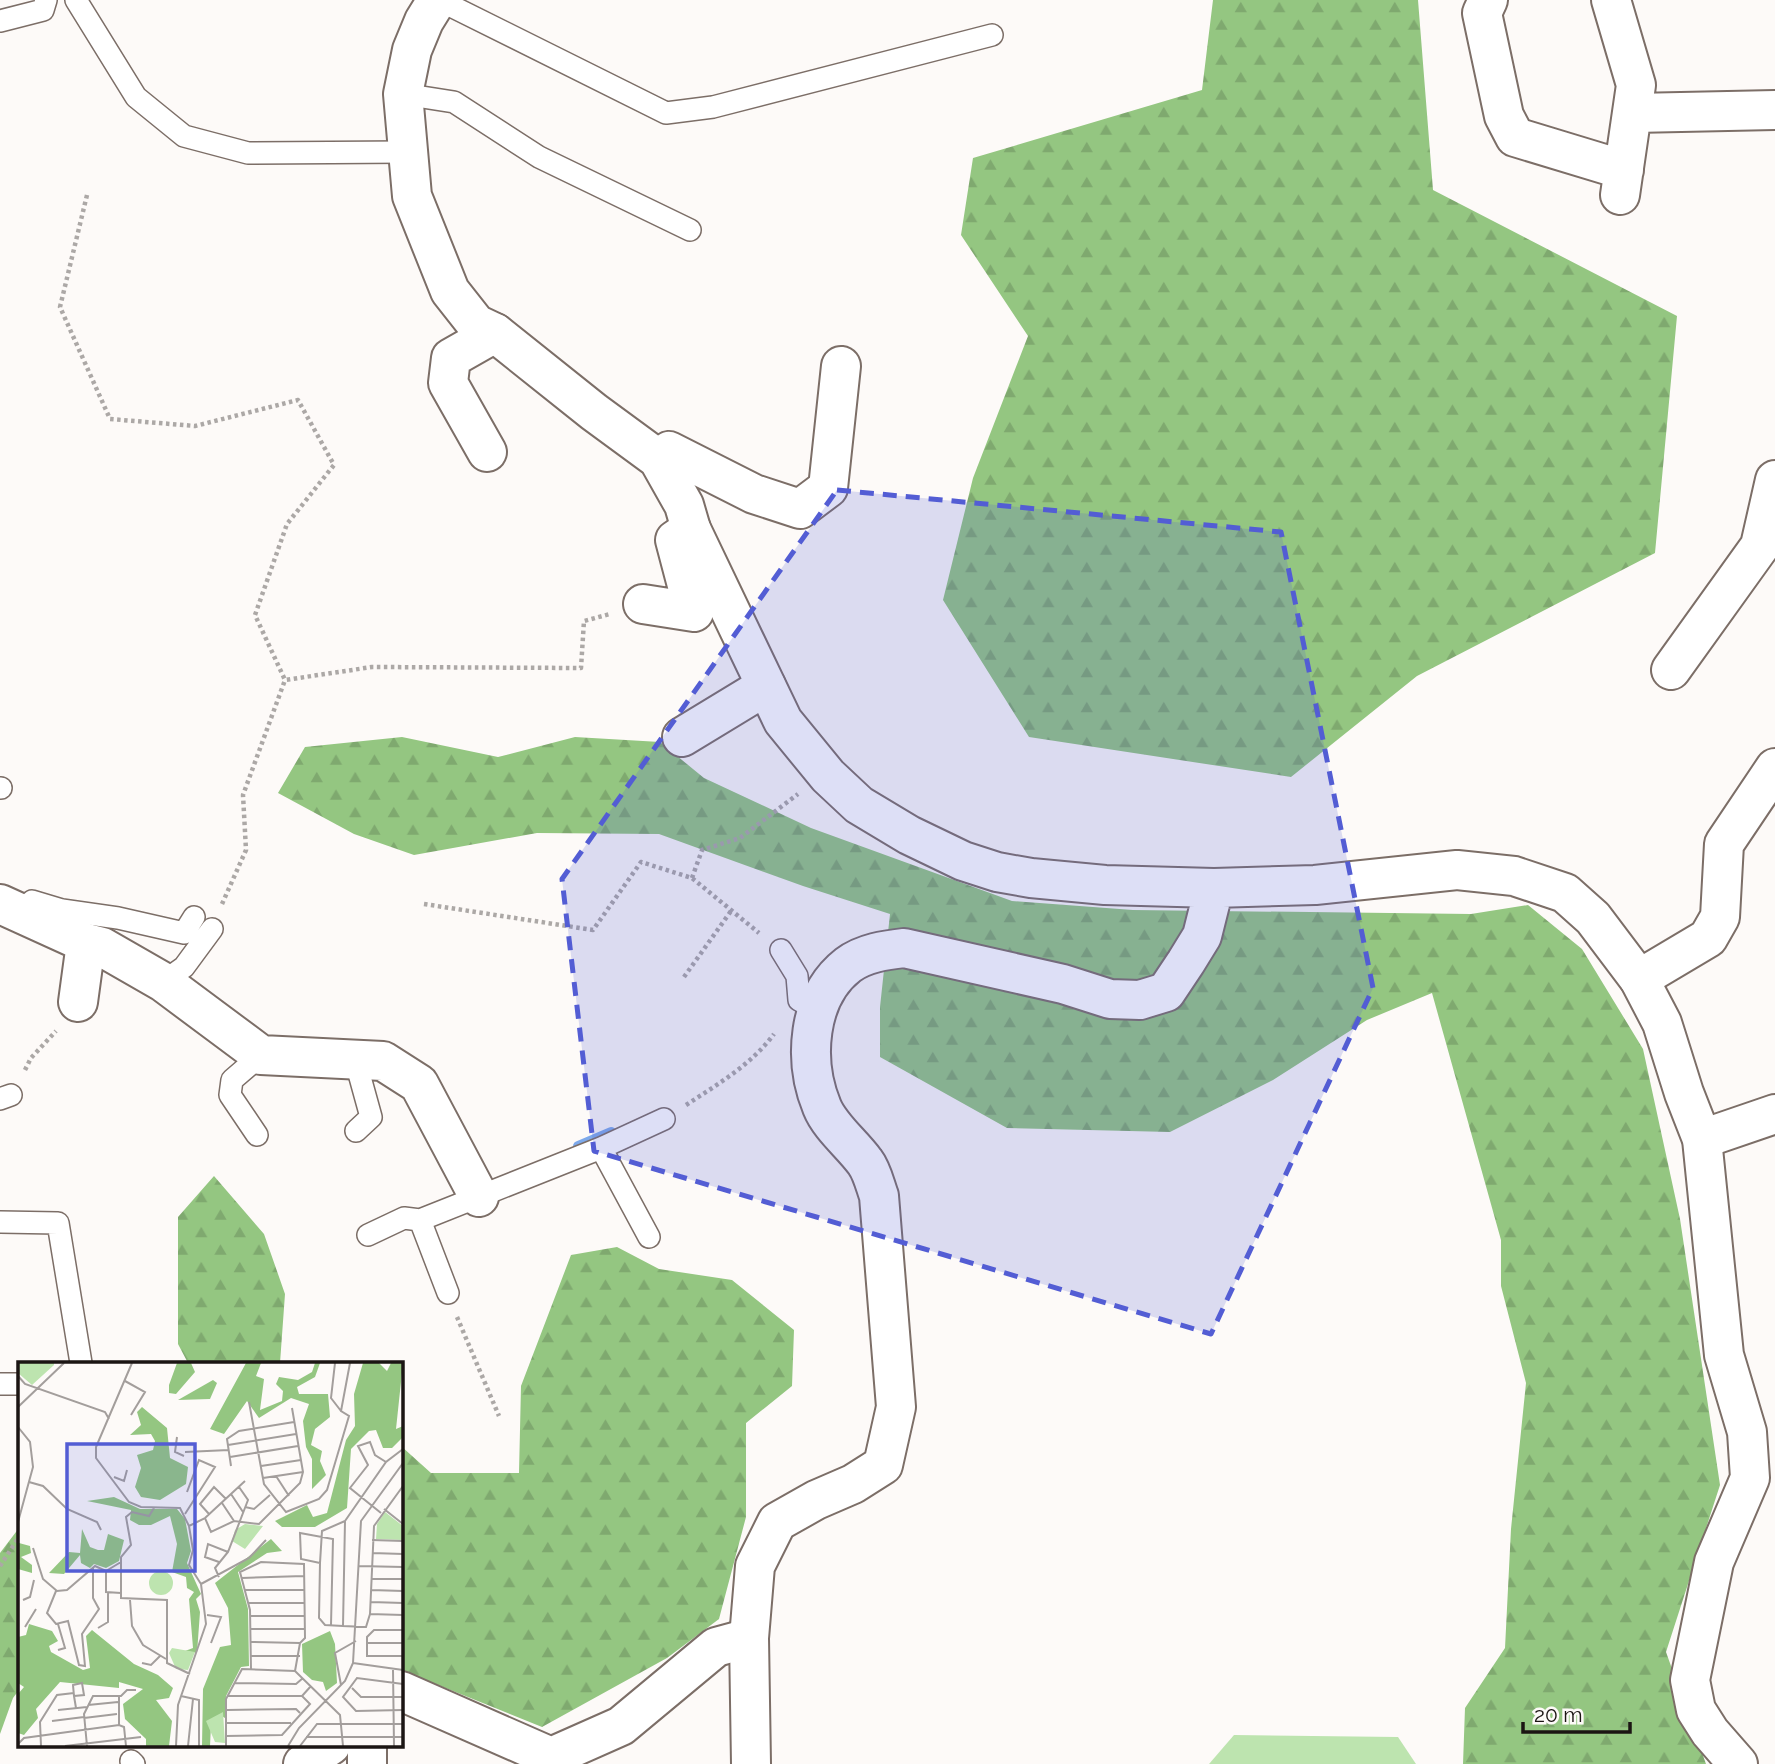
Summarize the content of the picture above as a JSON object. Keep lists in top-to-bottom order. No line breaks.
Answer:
{"scale_bar":"20 m"}
